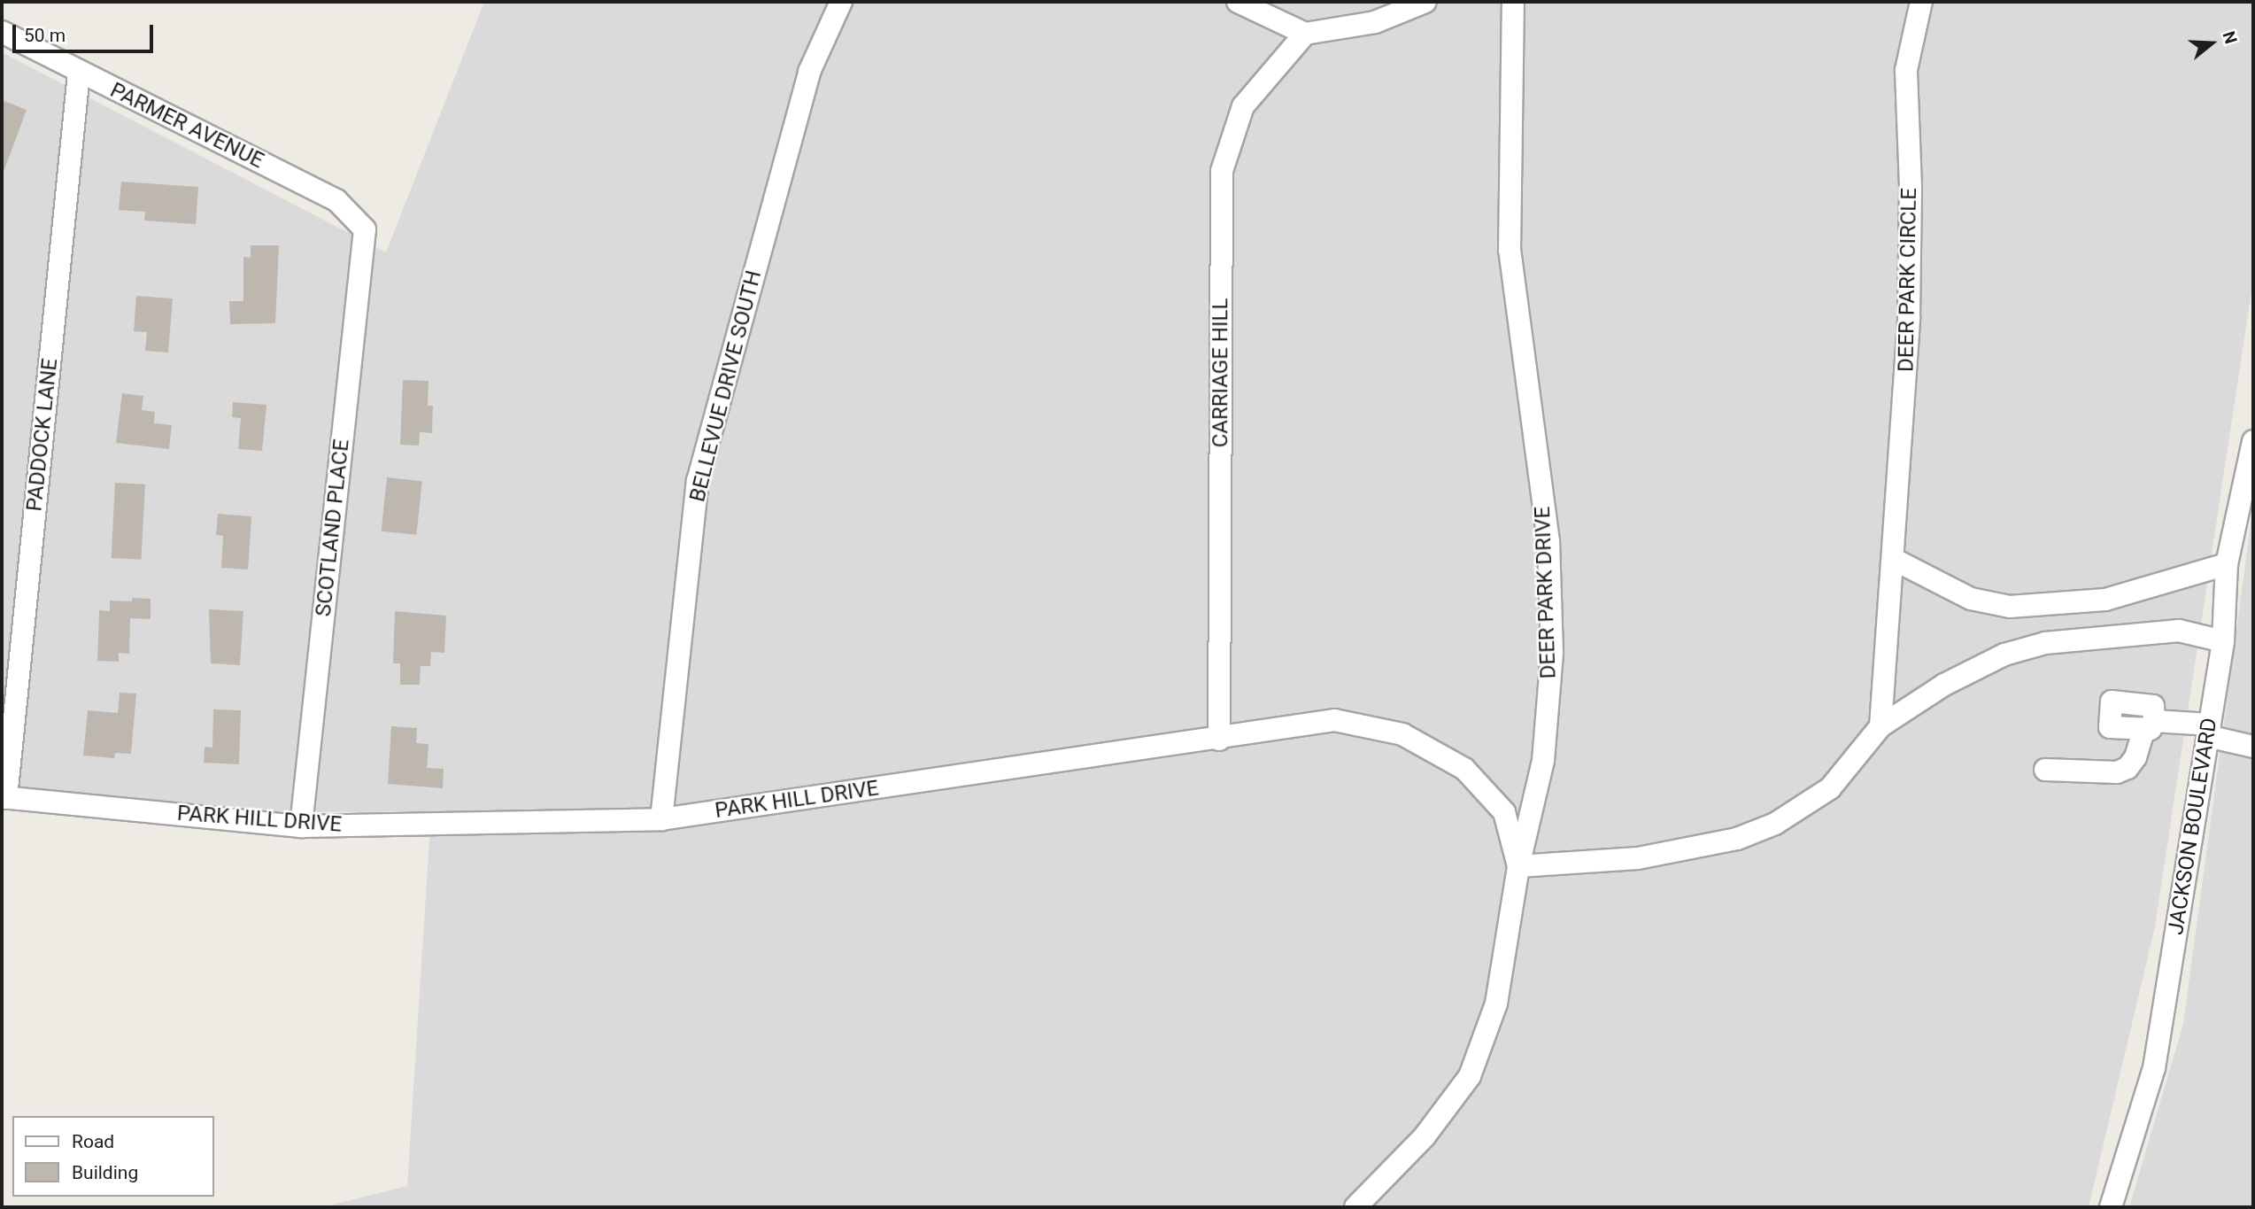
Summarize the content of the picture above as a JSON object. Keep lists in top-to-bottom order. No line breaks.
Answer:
{"streets":{"street":["PARMER AVENUE","DEER PARK CIRCLE","CARRIAGE HILL","BELLEVUE DRIVE SOUTH","PADDOCK LANE","SCOTLAND PLACE","DEER PARK DRIVE","PARK HILL DRIVE","JACKSON BOULEVARD"]},"crossings":[["PARMER AVENUE","PADDOCK LANE"],["PARMER AVENUE","SCOTLAND PLACE"],["CARRIAGE HILL","PARK HILL DRIVE"],["BELLEVUE DRIVE SOUTH","PARK HILL DRIVE"],["PADDOCK LANE","PARK HILL DRIVE"],["SCOTLAND PLACE","PARK HILL DRIVE"],["DEER PARK DRIVE","PARK HILL DRIVE"]],"legend":["Road","Building"],"scale_bar":"50 m","north":"right"}
